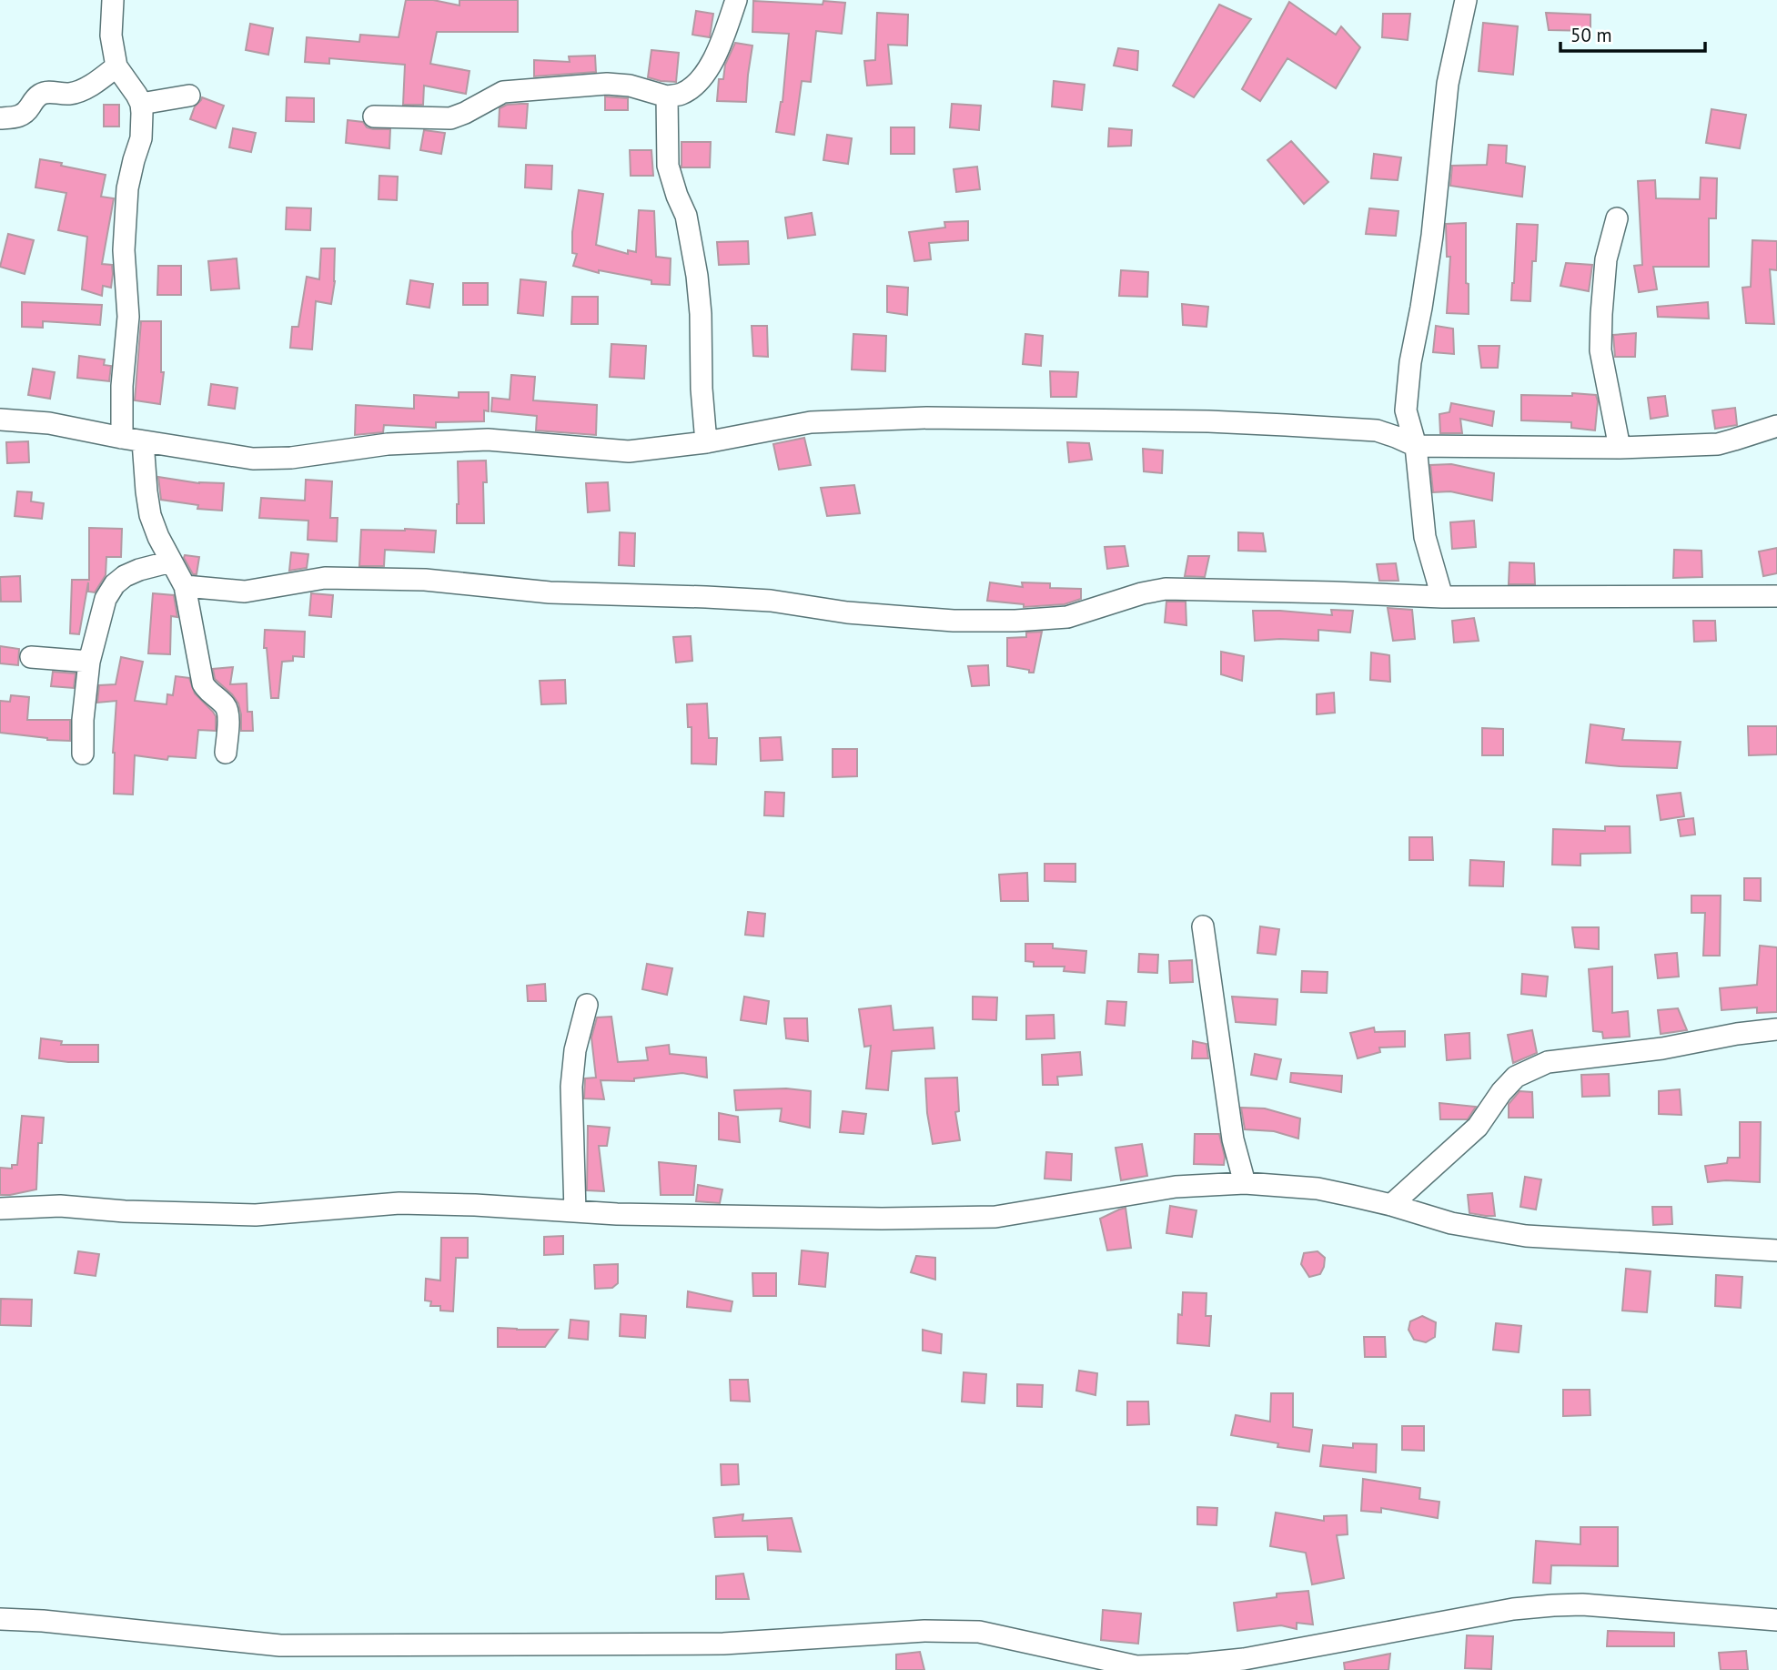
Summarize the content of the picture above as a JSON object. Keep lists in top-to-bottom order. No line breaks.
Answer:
{"scale_bar":"50 m"}
